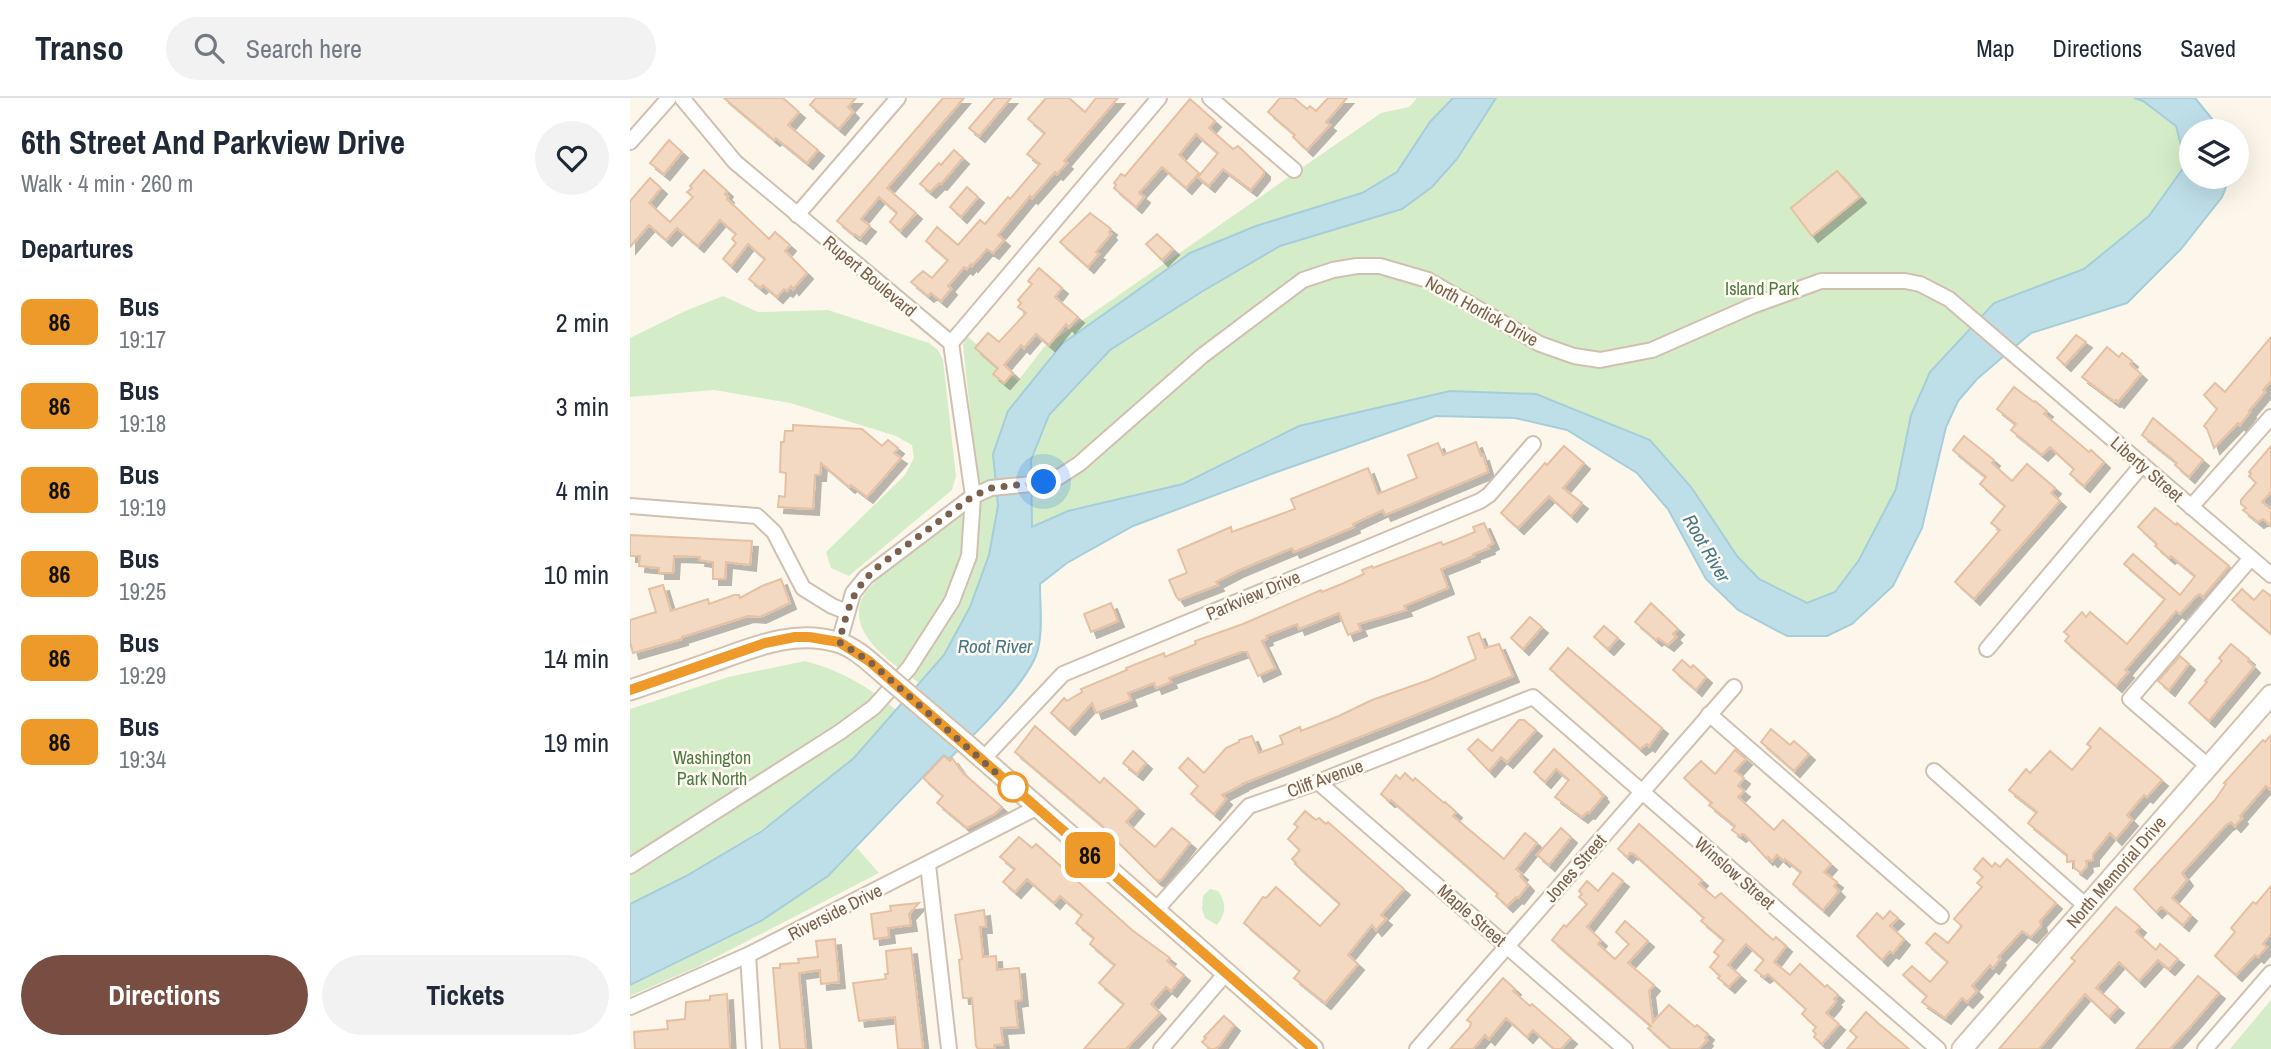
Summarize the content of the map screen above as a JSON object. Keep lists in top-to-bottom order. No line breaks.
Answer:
{"streets":{"street":["Rupert Boulevard","North Horlick Drive","Liberty Street","Parkview Drive","Cliff Avenue","Jones Street","North Memorial Drive","Winslow Street","Riverside Drive","Maple Street"]},"crossings":[["North Horlick Drive","Liberty Street"],["Cliff Avenue","Winslow Street"],["Cliff Avenue","Maple Street"],["Jones Street","Winslow Street"],["Jones Street","Maple Street"]],"water":["Root River"],"parks":["Island Park","Washington Park North"],"lines":["bus line 86"],"page":{"header":"Transo","search":"Search here","nav":["Map","Directions","Saved"],"heading":[["6th Street And Parkview Drive","Walk · 4 min · 260 m"],"Departures"],"on_map":"86","list":[{"mark":"86","name":"Bus","note":"19:17","value":"2 min"},{"mark":"86","name":"Bus","note":"19:18","value":"3 min"},{"mark":"86","name":"Bus","note":"19:19","value":"4 min"},{"mark":"86","name":"Bus","note":"19:25","value":"10 min"},{"mark":"86","name":"Bus","note":"19:29","value":"14 min"},{"mark":"86","name":"Bus","note":"19:34","value":"19 min"}],"buttons":["Directions","Tickets"]}}
